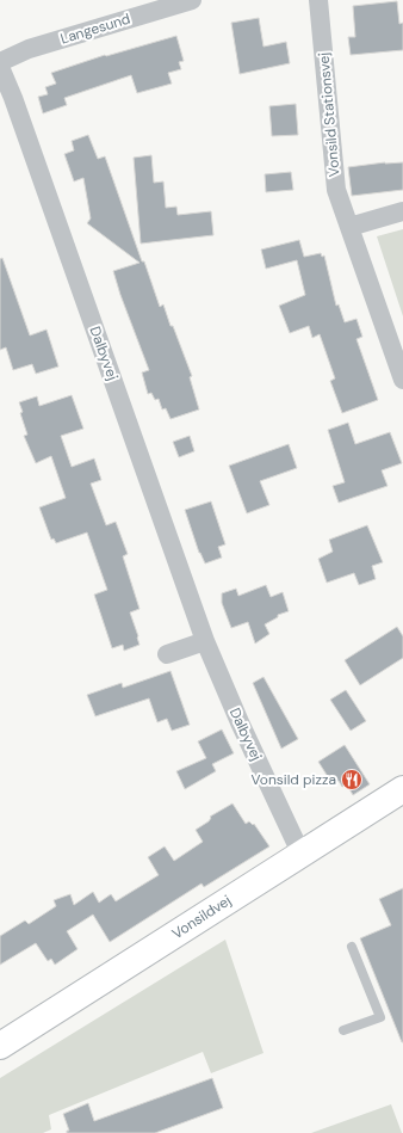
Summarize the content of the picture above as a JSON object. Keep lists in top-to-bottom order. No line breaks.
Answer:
{"streets":{"main road":["Vonsildvej"],"street":["Langesund","Vonsild Stationsvej","Dalbyvej"]},"crossings":[["Dalbyvej","Vonsildvej"]],"places":{"restaurant":["Vonsild pizza"]}}
